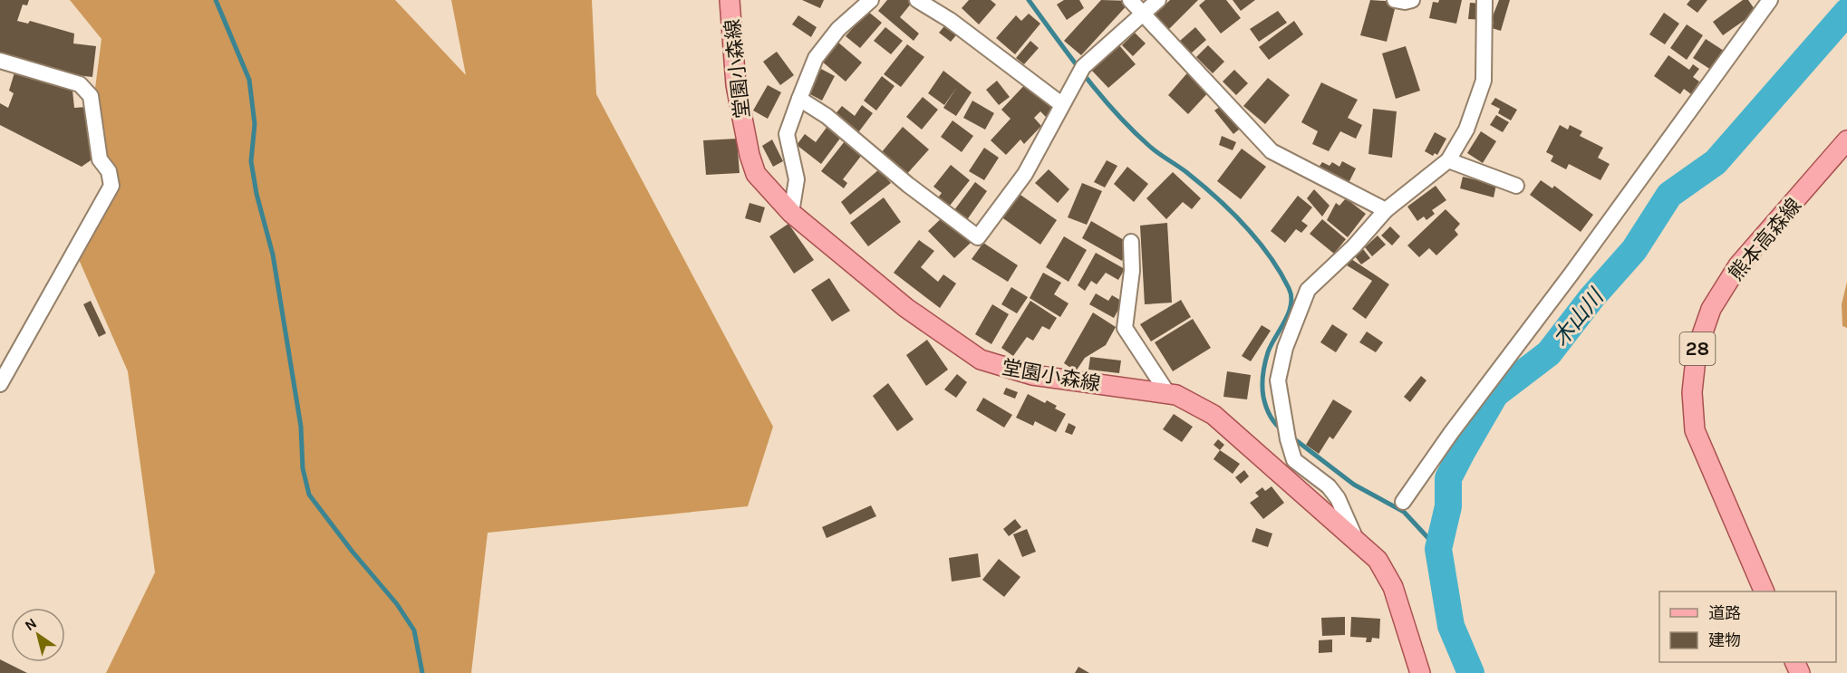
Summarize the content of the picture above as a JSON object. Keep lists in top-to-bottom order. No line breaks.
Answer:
{"streets":{"main road":["堂園小森線","熊本高森線","28"]},"water":["木山川"],"legend":["道路","建物"],"north":"top left"}
